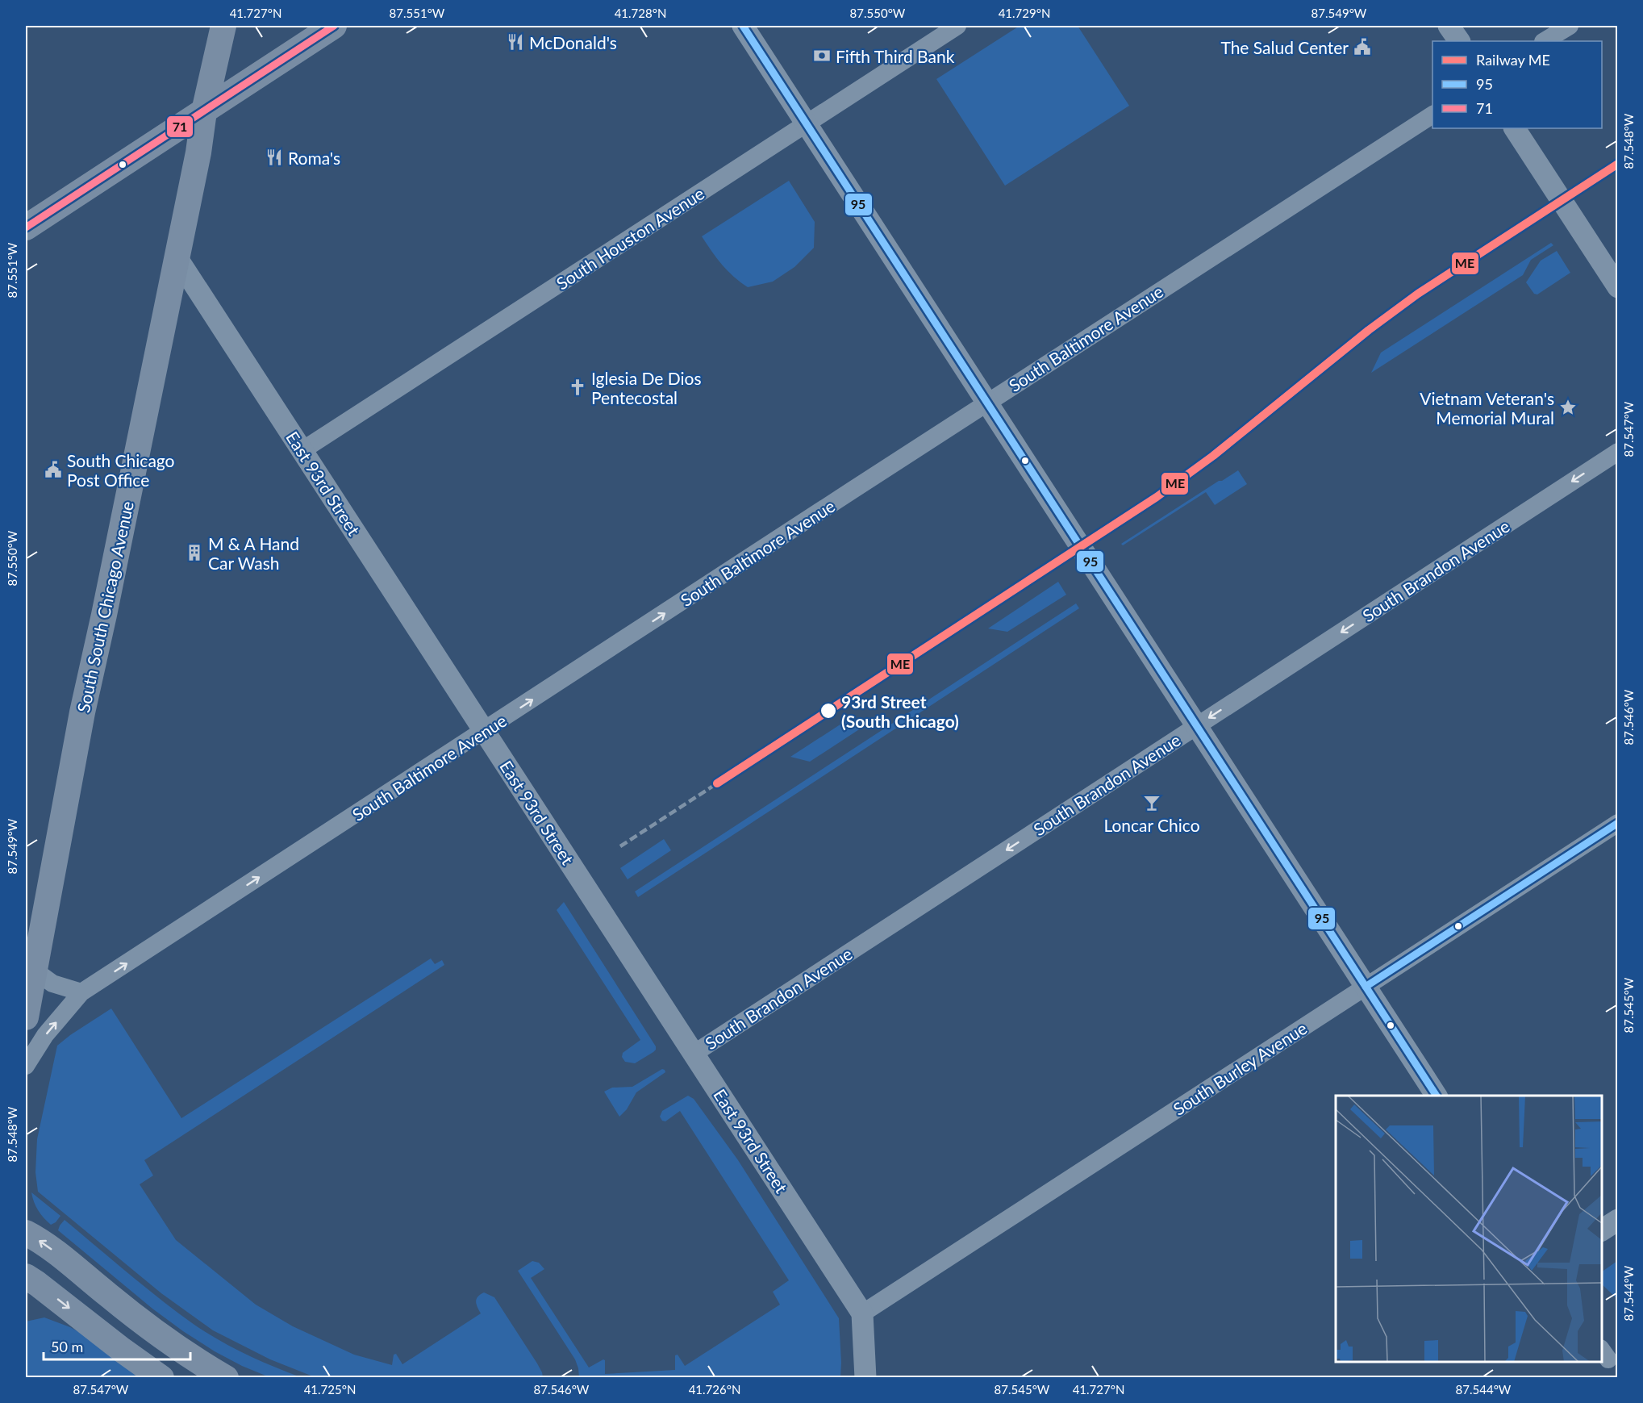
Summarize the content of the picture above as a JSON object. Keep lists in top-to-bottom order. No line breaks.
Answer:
{"streets":{"main road":["South South Chicago Avenue"],"street":["South Houston Avenue","South Baltimore Avenue","East 93rd Street","South Brandon Avenue","South Burley Avenue"]},"crossings":[["South Houston Avenue","East 93rd Street"],["South Baltimore Avenue","East 93rd Street"],["East 93rd Street","South Brandon Avenue"],["East 93rd Street","South South Chicago Avenue"],["East 93rd Street","South Burley Avenue"]],"one_way":["South Baltimore Avenue","South Brandon Avenue"],"places":{"restaurant":["McDonald's","Roma's"],"public building":["The Salud Center","South Chicago Post Office"],"bank":["Fifth Third Bank"],"church":["Iglesia De Dios Pentecostal"],"place":["Vietnam Veteran's Memorial Mural"],"building":["M & A Hand Car Wash"],"other":["93rd Street (South Chicago)"],"bar":["Loncar Chico"]},"lines":["transit line 95","transit line 71","rail line ME"],"legend":["Railway ME","95","71"],"scale_bar":"50 m","coordinates":["41.727°N","87.551°W","41.728°N","87.550°W","41.729°N","87.549°W","87.548°W","87.547°W","87.546°W","87.545°W","87.544°W","41.725°N","41.726°N"]}
